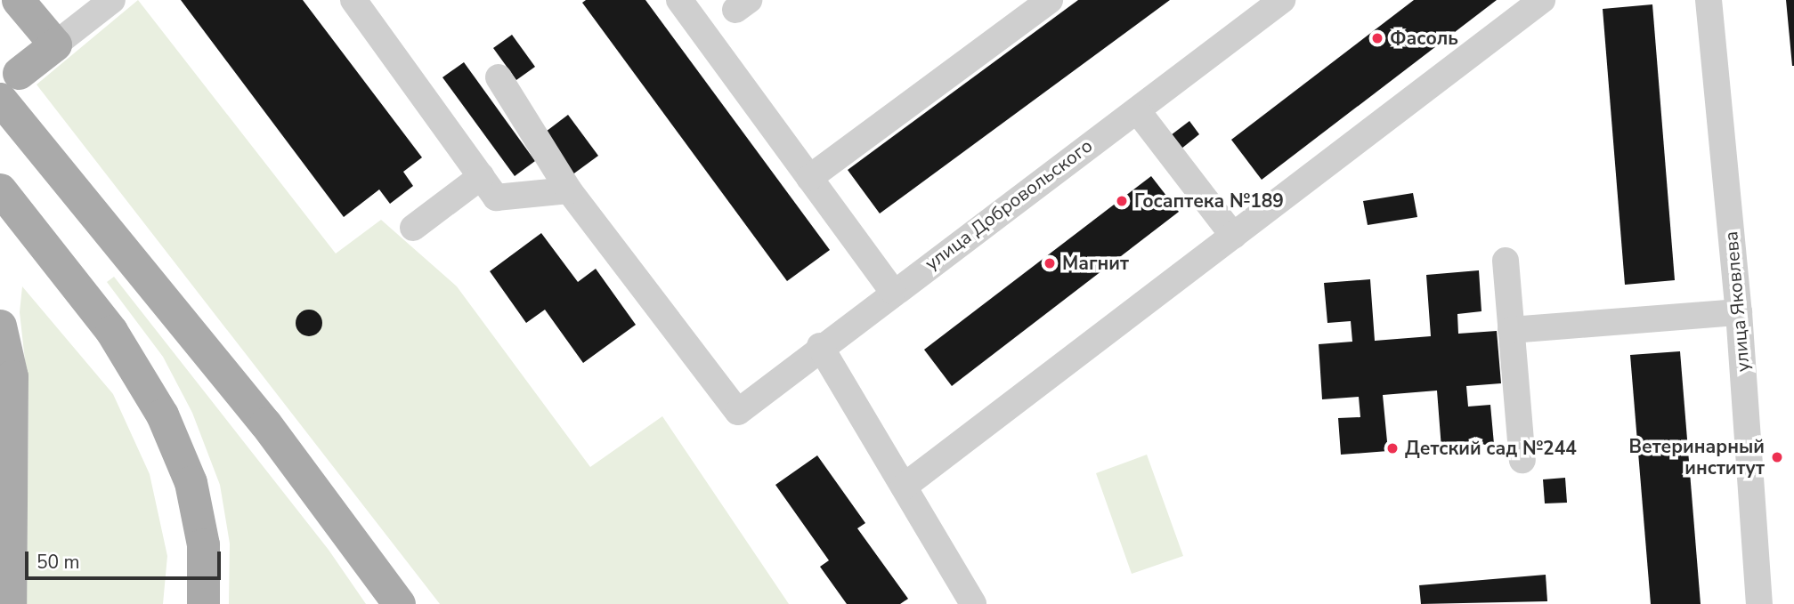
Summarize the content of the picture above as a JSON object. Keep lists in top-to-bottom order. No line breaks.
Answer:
{"streets":{"street":["улица Добровольского","улица Яковлева"]},"places":["Фасоль","Госаптека №189","Магнит","Детский сад №244","Ветеринарный институт"],"scale_bar":"50 m"}
